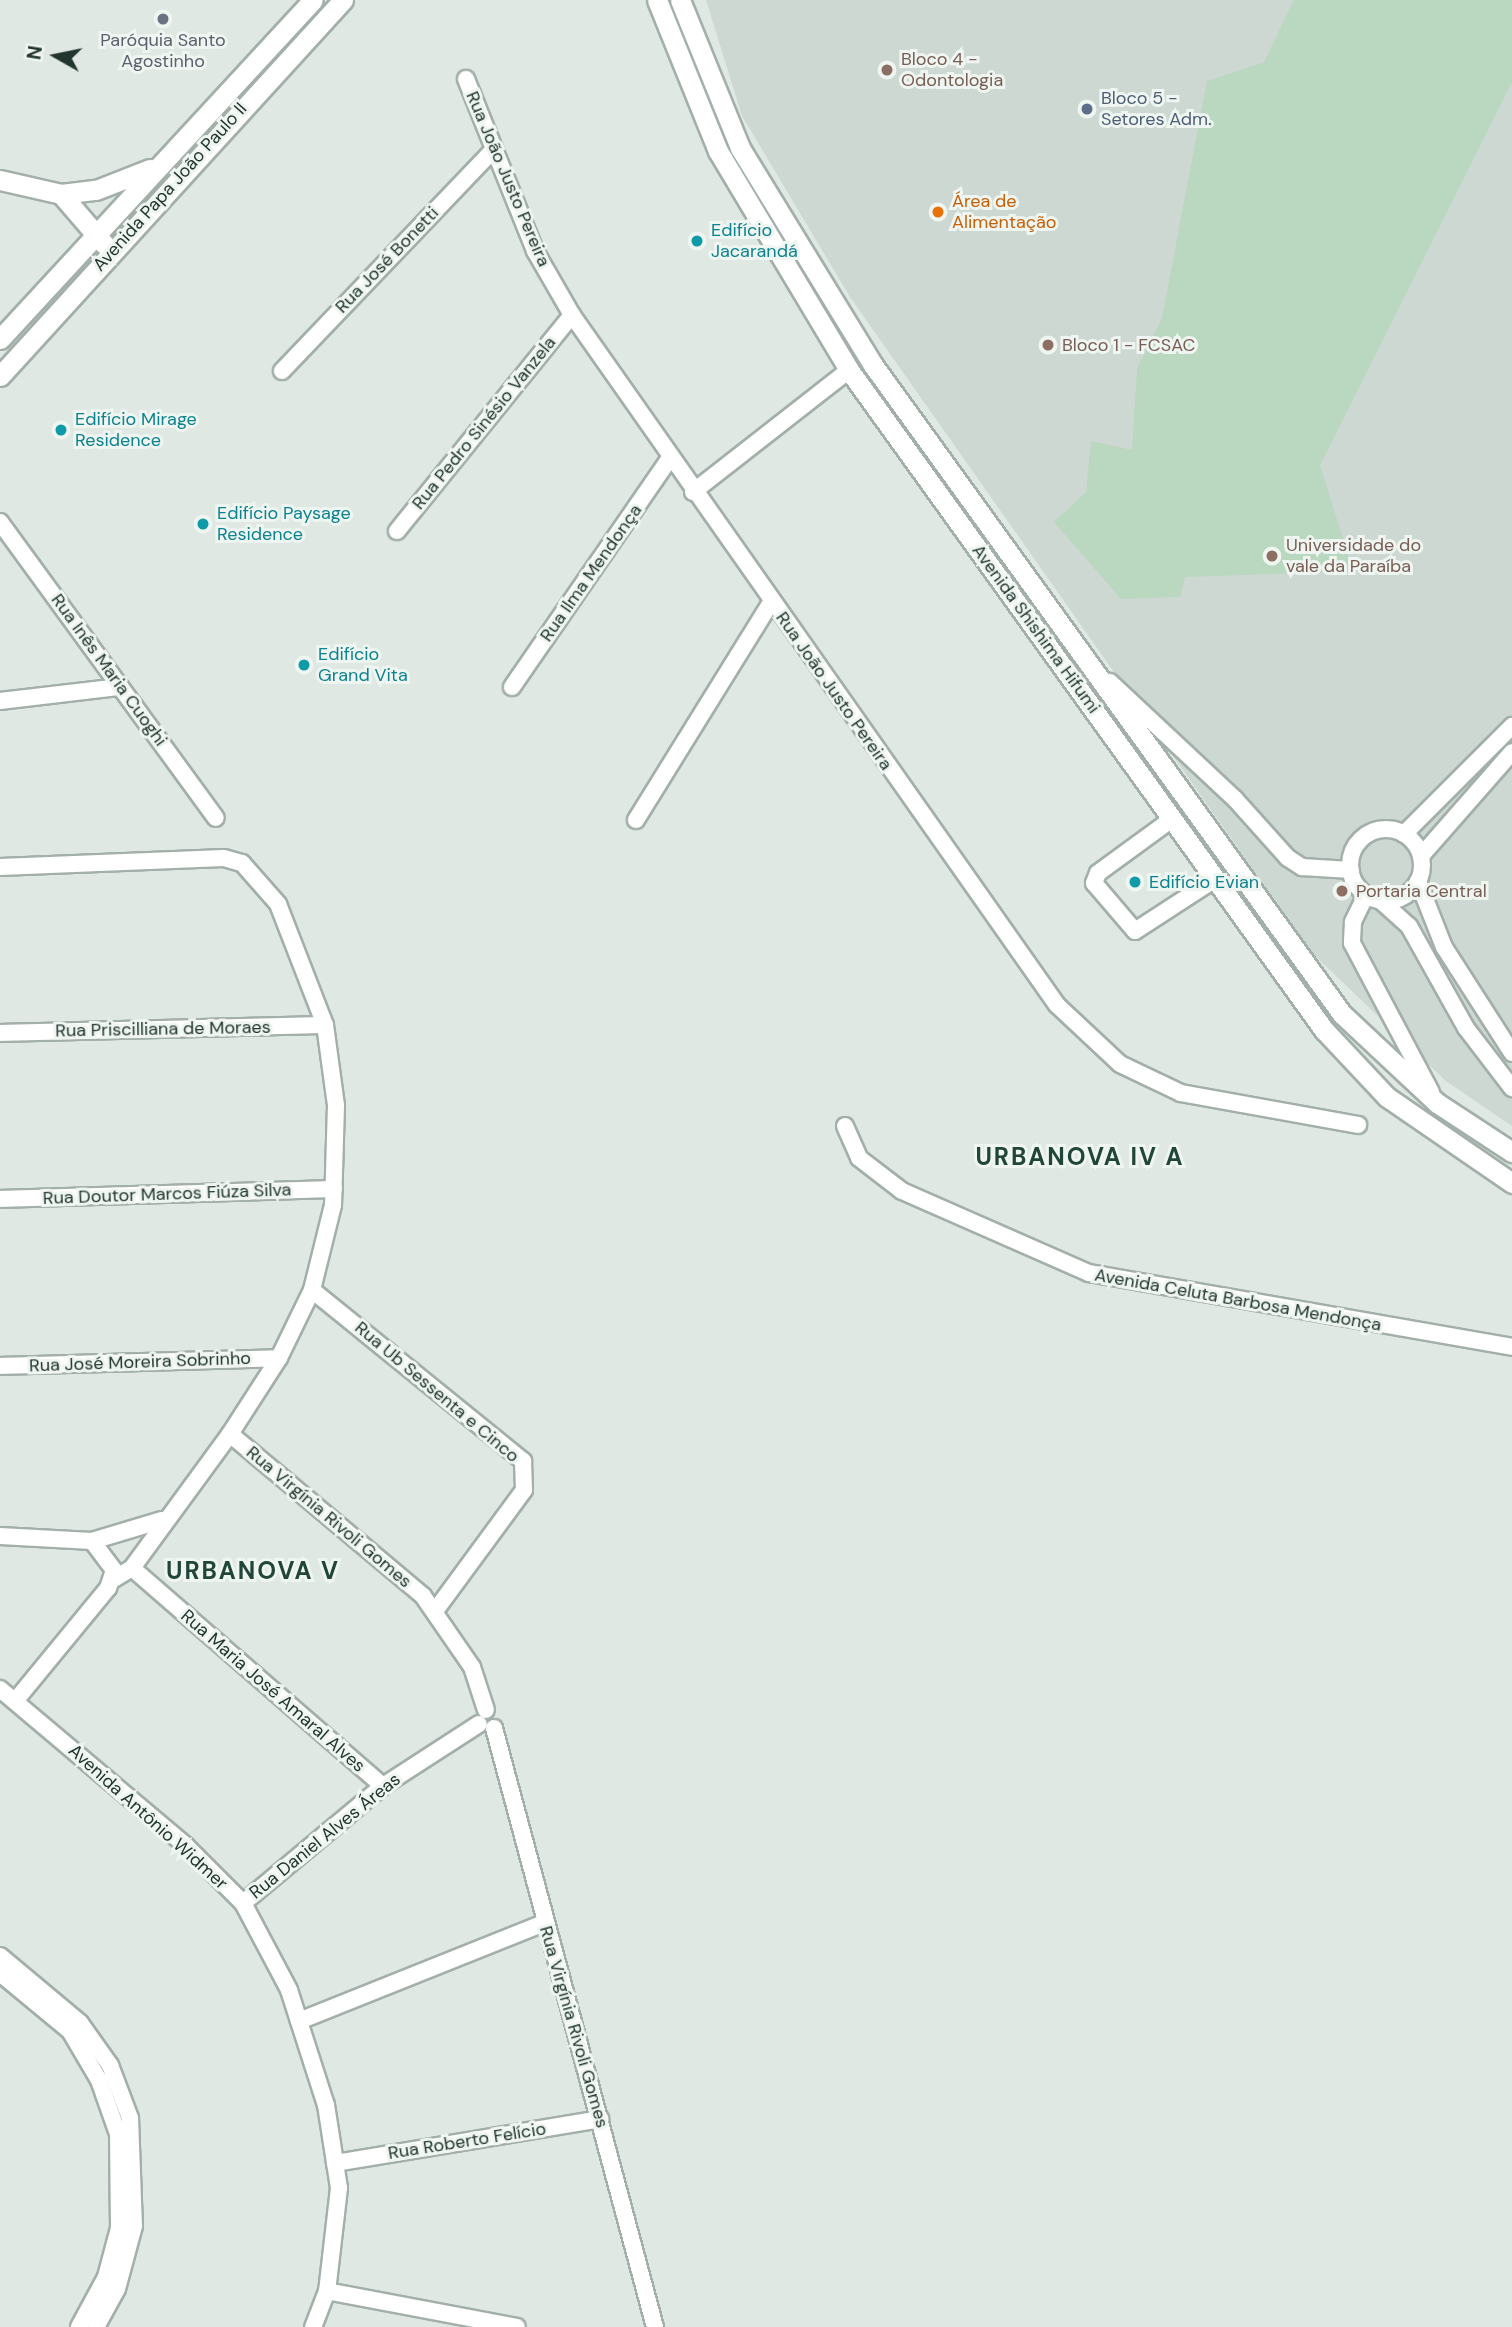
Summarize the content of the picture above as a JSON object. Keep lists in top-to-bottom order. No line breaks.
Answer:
{"streets":{"street":["Rua João Justo Pereira","Avenida Papa João Paulo II","Rua José Bonetti","Rua Pedro Sinésio Vanzela","Rua Ilma Mendonça","Avenida Shishima Hifumi","Rua Inês Maria Cuoghi","Rua Priscilliana de Moraes","Rua Doutor Marcos Fiúza Silva","Avenida Celuta Barbosa Mendonça","Rua José Moreira Sobrinho","Rua Ub Sessenta e Cinco","Rua Virgínia Rivoli Gomes","Rua Maria José Amaral Alves","Avenida Antônio Widmer","Rua Daniel Alves Áreas","Rua Roberto Felício"]},"crossings":[["Rua João Justo Pereira","Rua José Bonetti"],["Rua João Justo Pereira","Rua Pedro Sinésio Vanzela"],["Rua João Justo Pereira","Rua Ilma Mendonça"],["Rua Ub Sessenta e Cinco","Rua Virgínia Rivoli Gomes"],["Rua Virgínia Rivoli Gomes","Rua Daniel Alves Áreas"],["Rua Virgínia Rivoli Gomes","Rua Roberto Felício"],["Rua Maria José Amaral Alves","Rua Daniel Alves Áreas"],["Avenida Antônio Widmer","Rua Daniel Alves Áreas"],["Avenida Antônio Widmer","Rua Roberto Felício"]],"districts":["URBANOVA IV A","URBANOVA V"],"places":["Paróquia Santo Agostinho","Bloco 4 - Odontologia","Bloco 5 - Setores Adm.","Área de Alimentação","Edifício Jacarandá","Bloco 1 - FCSAC","Edifício Mirage Residence","Edifício Paysage Residence","Universidade do vale da Paraíba","Edifício Grand Vita","Edifício Evian","Portaria Central"],"north":"left"}
